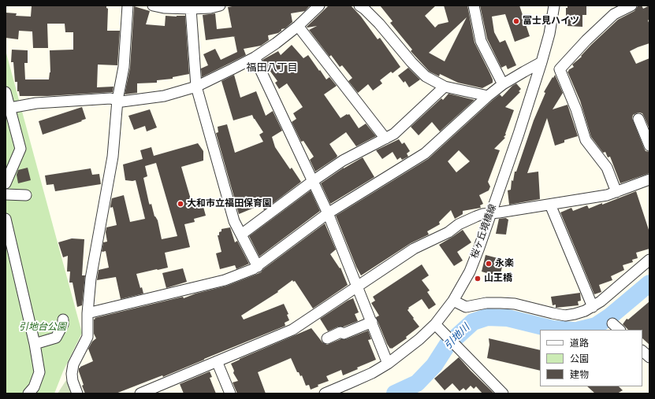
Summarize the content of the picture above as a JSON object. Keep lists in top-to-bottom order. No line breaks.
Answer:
{"streets":{"street":["桜ヶ丘境橋線"]},"districts":["福田八丁目"],"water":["引地川"],"parks":["引地台公園"],"places":["富士見ハイツ","大和市立福田保育園","永楽","山王橋"],"legend":["道路","公園","建物"]}
